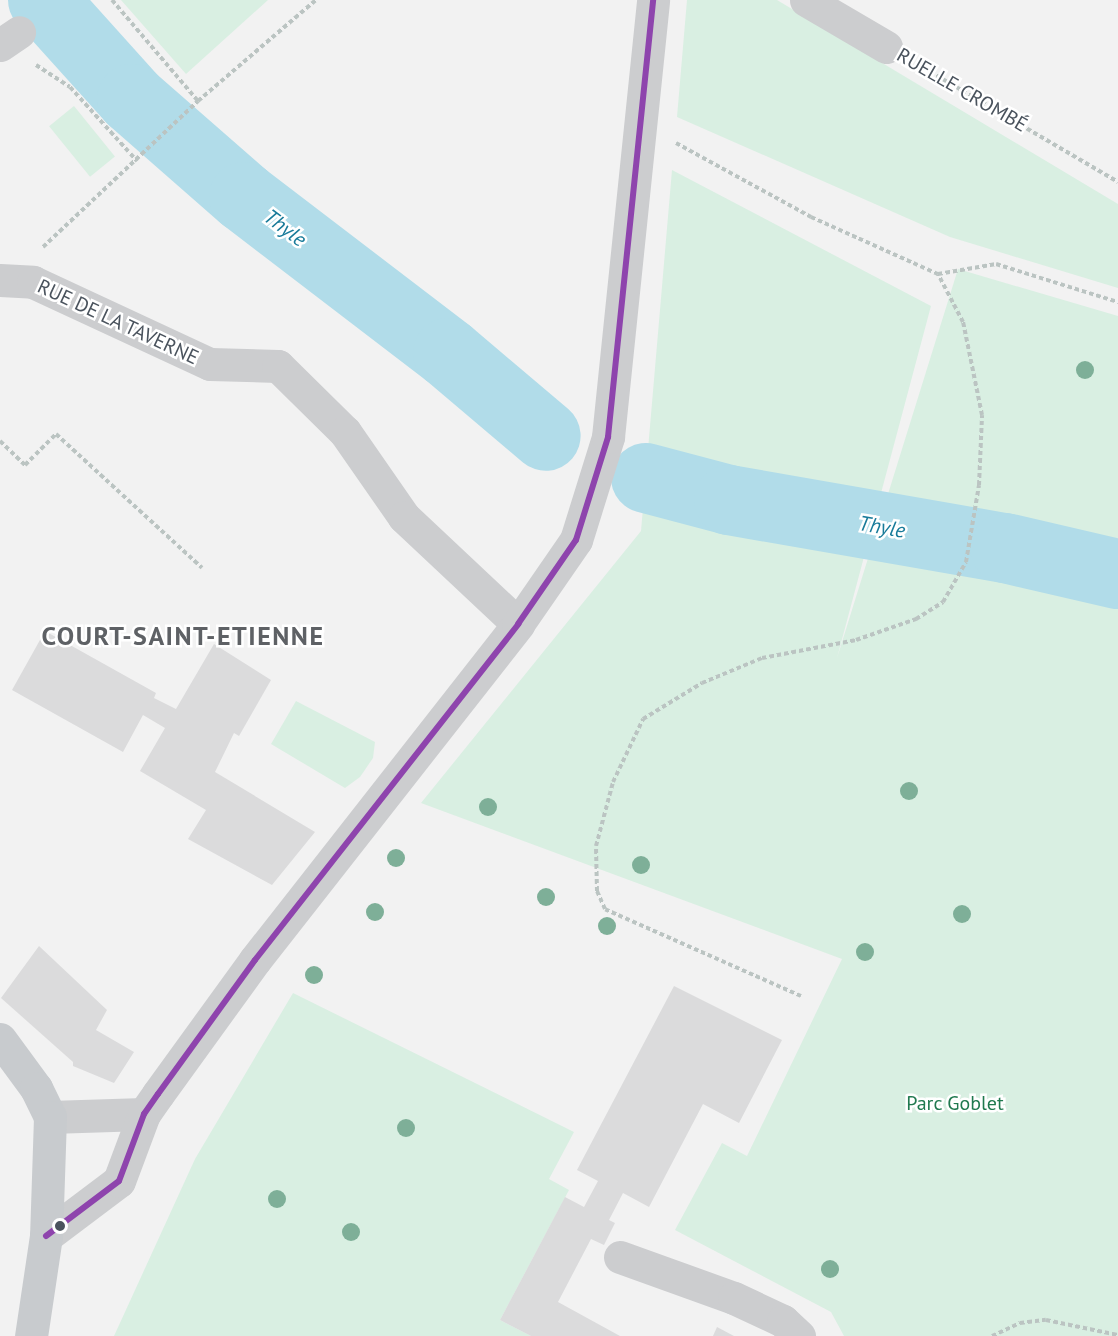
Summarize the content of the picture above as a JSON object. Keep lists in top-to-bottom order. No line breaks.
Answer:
{"streets":{"street":["RUELLE CROMBÉ","RUE DE LA TAVERNE"]},"districts":["COURT-SAINT-ETIENNE"],"water":["Thyle"],"parks":["Parc Goblet"]}
